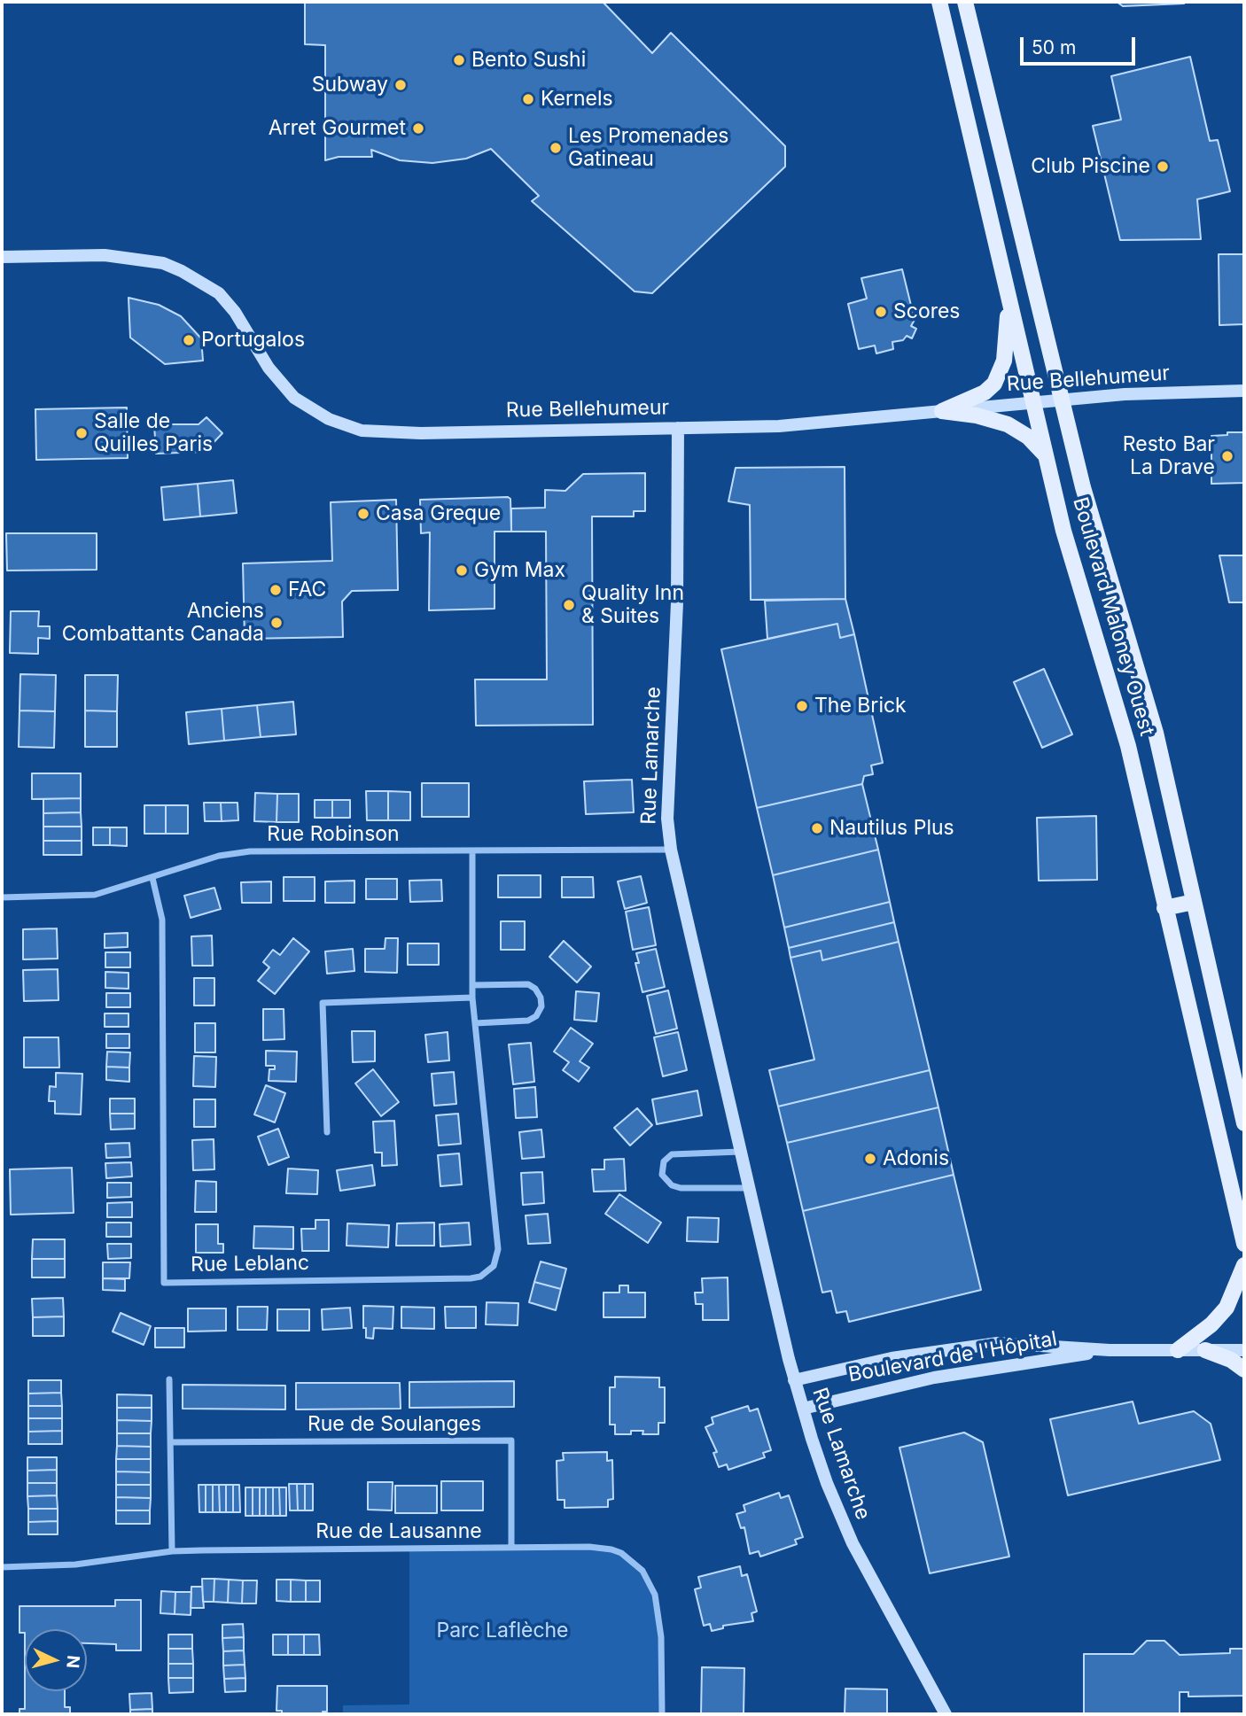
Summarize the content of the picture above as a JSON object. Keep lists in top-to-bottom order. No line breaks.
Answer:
{"streets":{"main road":["Boulevard Maloney Ouest"],"street":["Rue Bellehumeur","Rue Lamarche","Rue Robinson","Rue Leblanc","Boulevard de l'Hôpital","Rue de Soulanges","Rue de Lausanne"]},"crossings":[["Rue Bellehumeur","Boulevard Maloney Ouest"],["Rue Bellehumeur","Rue Lamarche"],["Rue Lamarche","Rue Robinson"],["Rue Lamarche","Boulevard de l'Hôpital"],["Rue Robinson","Rue Leblanc"],["Rue de Soulanges","Rue de Lausanne"]],"parks":["Parc Laflèche"],"places":["Bento Sushi","Subway","Kernels","Arret Gourmet","Les Promenades Gatineau","Club Piscine","Scores","Portugalos","Salle de Quilles Paris","Resto Bar La Drave","Casa Greque","Gym Max","FAC","Quality Inn & Suites","Anciens Combattants Canada","The Brick","Nautilus Plus","Adonis"],"scale_bar":"50 m","north":"right"}
